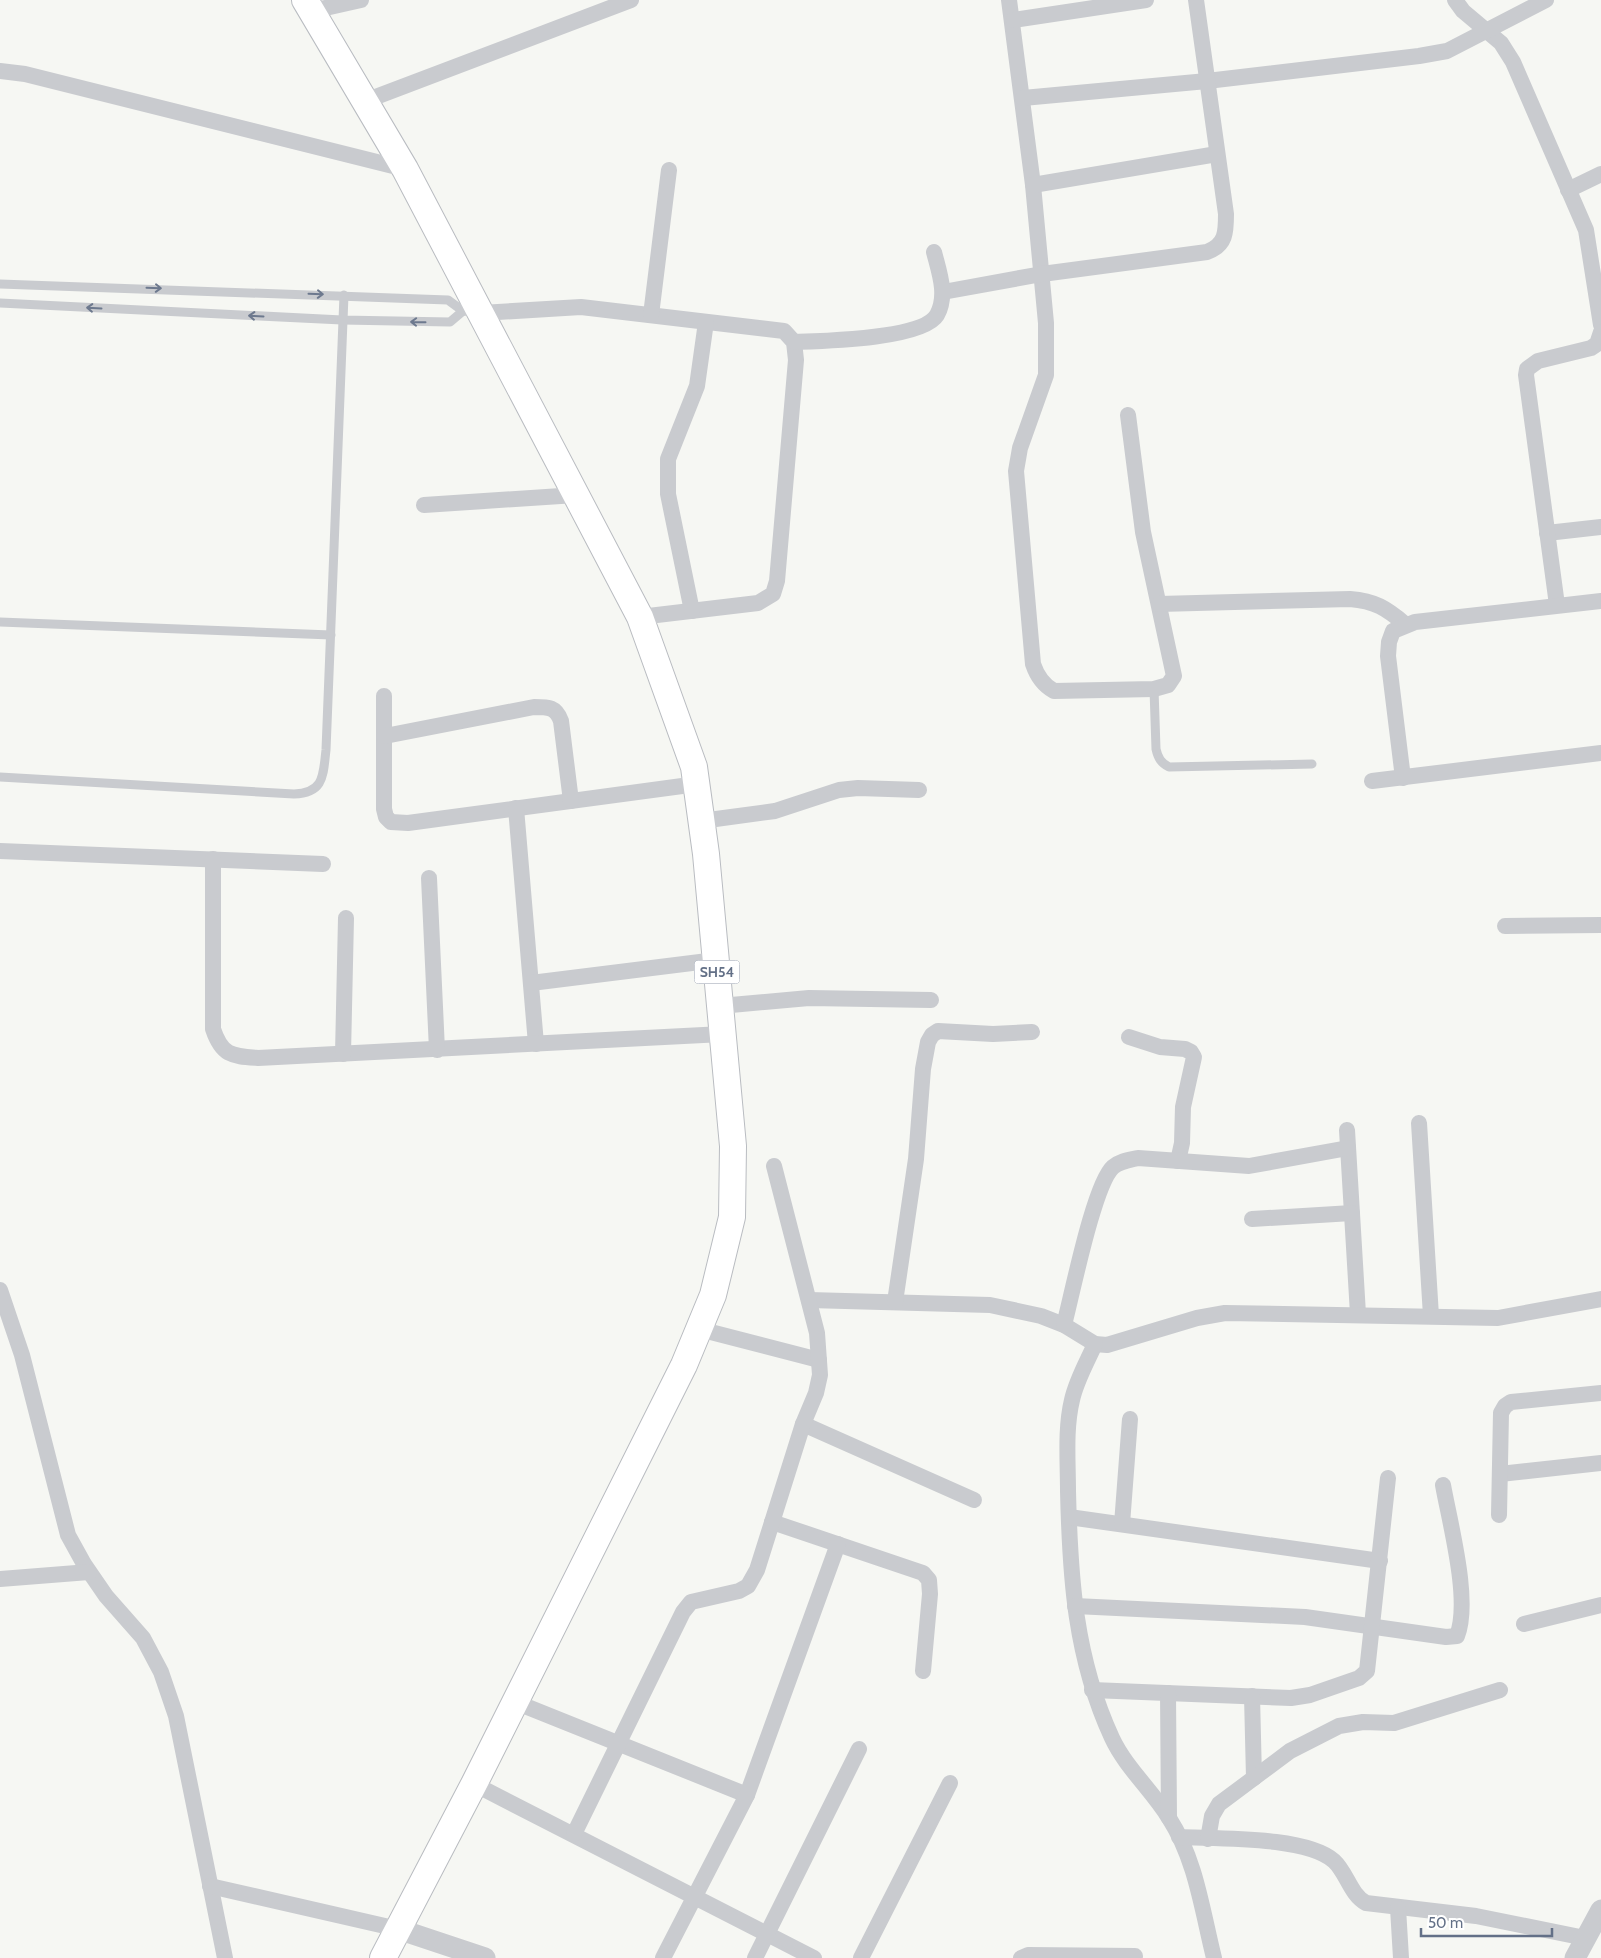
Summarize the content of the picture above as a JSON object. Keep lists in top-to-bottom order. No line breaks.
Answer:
{"streets":{"main road":["SH54"]},"scale_bar":"50 m"}
